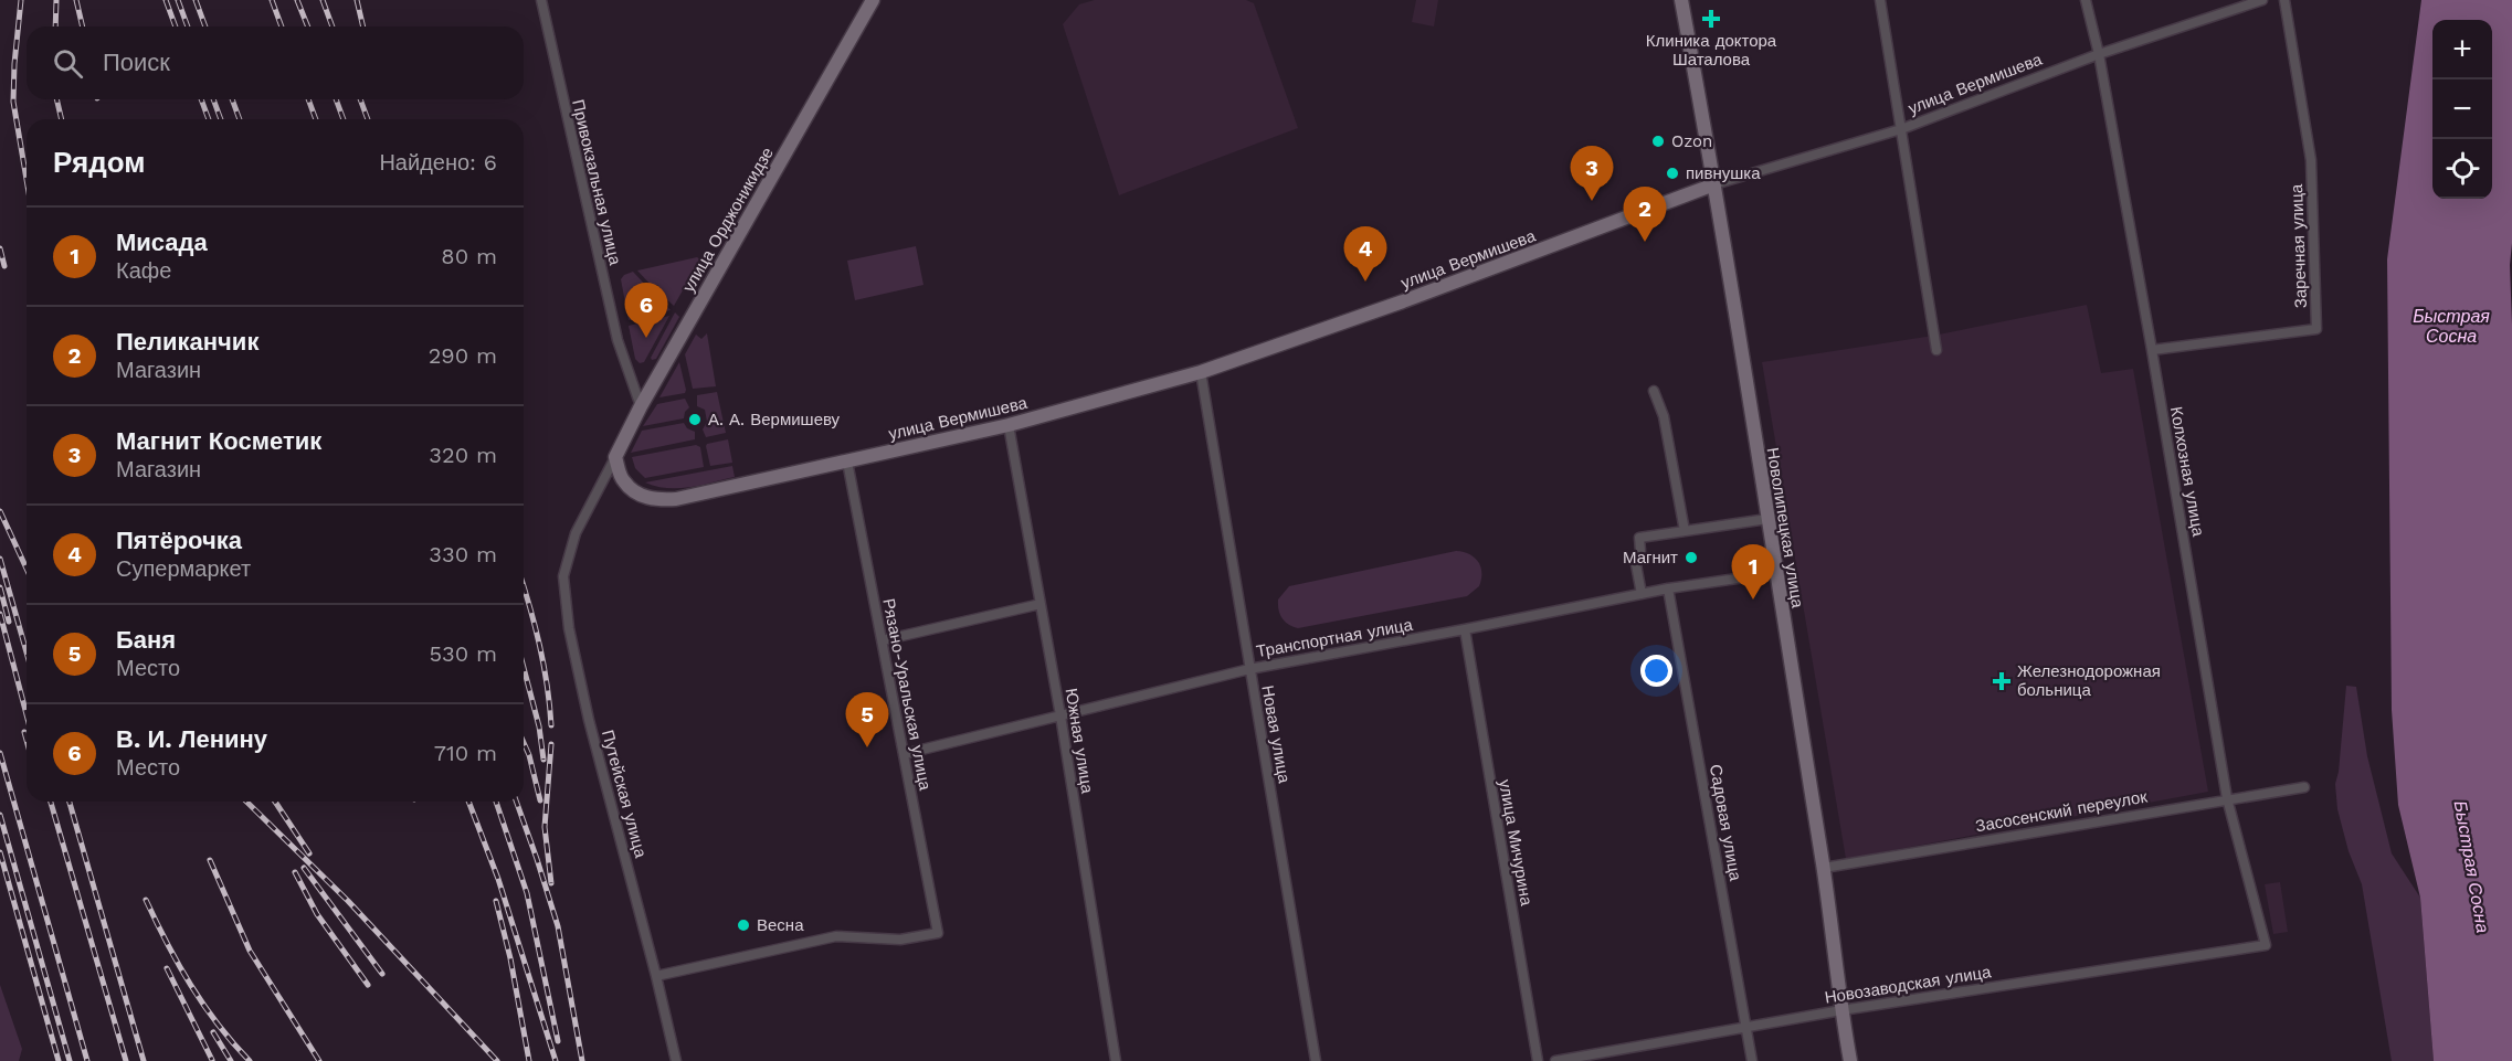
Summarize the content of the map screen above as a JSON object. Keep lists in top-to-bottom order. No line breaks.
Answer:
{"streets":{"street":["улица Вермишева","Привокзальная улица","улица Орджоникидзе","Заречная улица","Колхозная улица","Новолипецкая улица","Транспортная улица","Рязано-Уральская улица","Новая улица","Южная улица","Путейская улица","Засосенский переулок","Садовая улица","улица Мичурина","Новозаводская улица"]},"crossings":[["улица Вермишева","улица Орджоникидзе"],["улица Вермишева","Колхозная улица"],["улица Вермишева","Новолипецкая улица"],["улица Вермишева","Рязано-Уральская улица"],["улица Вермишева","Новая улица"],["улица Вермишева","Южная улица"],["улица Вермишева","Путейская улица"],["Привокзальная улица","улица Орджоникидзе"],["улица Орджоникидзе","Путейская улица"],["Заречная улица","Колхозная улица"],["Колхозная улица","Засосенский переулок"],["Колхозная улица","Новозаводская улица"],["Новолипецкая улица","Транспортная улица"],["Новолипецкая улица","Засосенский переулок"],["Новолипецкая улица","Новозаводская улица"],["Транспортная улица","Рязано-Уральская улица"],["Транспортная улица","Новая улица"],["Транспортная улица","Южная улица"],["Транспортная улица","Садовая улица"],["Транспортная улица","улица Мичурина"],["Рязано-Уральская улица","Путейская улица"],["Садовая улица","Новозаводская улица"]],"water":["Быстрая Сосна"],"places":{"health":["Клиника доктора Шаталова","Железнодорожная больница"],"other":["Ozon","пивнушка","А. А. Вермишеву","Магнит","Весна"]},"page":{"map_buttons":["+","−"],"search":"Поиск","heading":["Рядом","Найдено: 6"],"pins":["3","2","4","6","1","5"],"list":[{"mark":"1","name":"Мисада","note":"Кафе","value":"80 m"},{"mark":"2","name":"Пеликанчик","note":"Магазин","value":"290 m"},{"mark":"3","name":"Магнит Косметик","note":"Магазин","value":"320 m"},{"mark":"4","name":"Пятёрочка","note":"Супермаркет","value":"330 m"},{"mark":"5","name":"Баня","note":"Место","value":"530 m"},{"mark":"6","name":"В. И. Ленину","note":"Место","value":"710 m"}]}}
